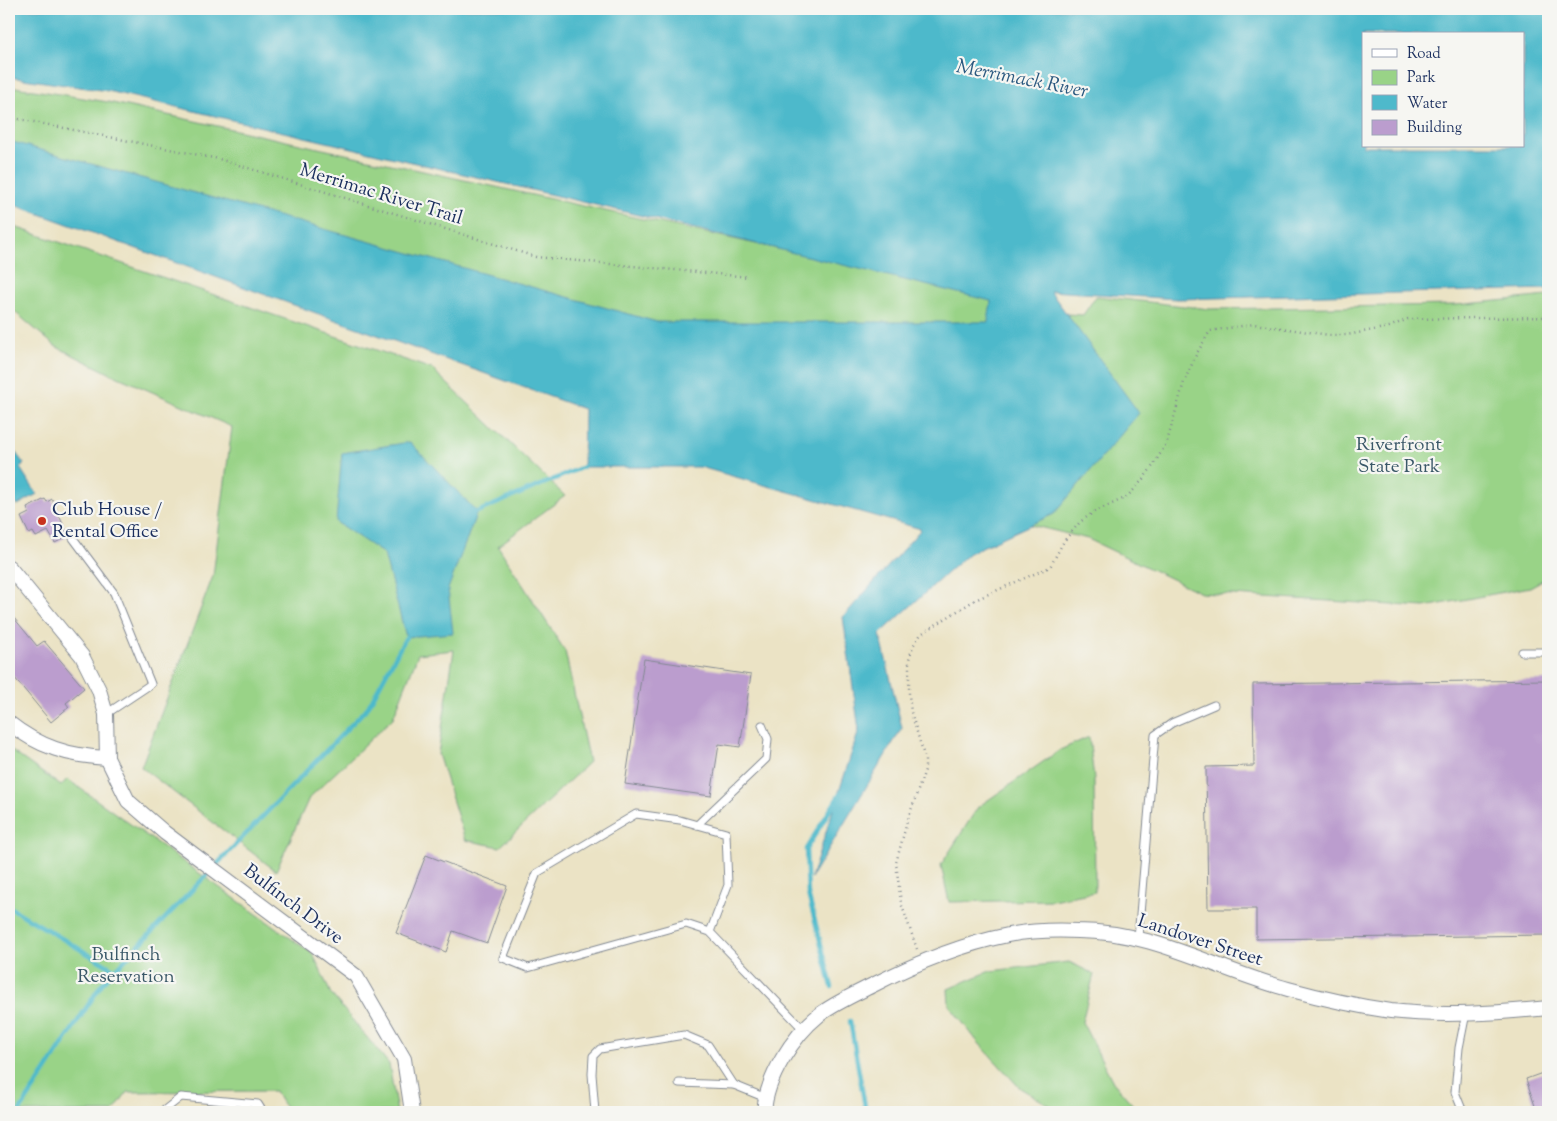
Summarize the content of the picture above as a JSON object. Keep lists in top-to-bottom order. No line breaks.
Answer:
{"streets":{"street":["Bulfinch Drive","Landover Street"],"path":["Merrimac River Trail"]},"water":["Merrimack River"],"parks":["Riverfront State Park","Bulfinch Reservation"],"places":["Club House / Rental Office"],"legend":["Road","Park","Water","Building"]}
